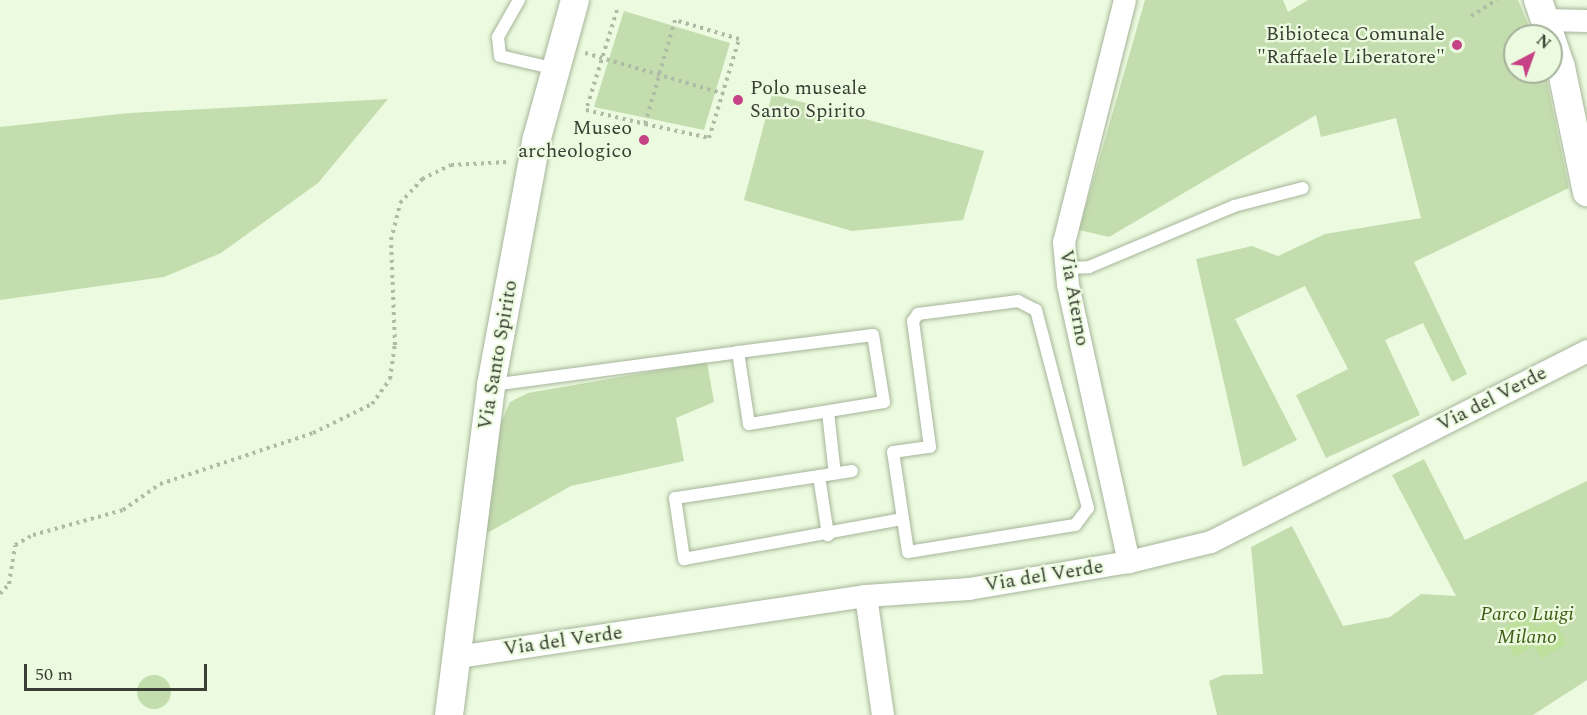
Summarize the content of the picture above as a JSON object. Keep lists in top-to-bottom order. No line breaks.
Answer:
{"streets":{"street":["Via Aterno","Via Santo Spirito","Via del Verde"]},"crossings":[["Via Aterno","Via del Verde"],["Via Santo Spirito","Via del Verde"]],"parks":["Parco Luigi Milano"],"places":["Bibioteca Comunale \"Raffaele Liberatore\"","Polo museale Santo Spirito","Museo archeologico"],"scale_bar":"50 m","north":"top right"}
